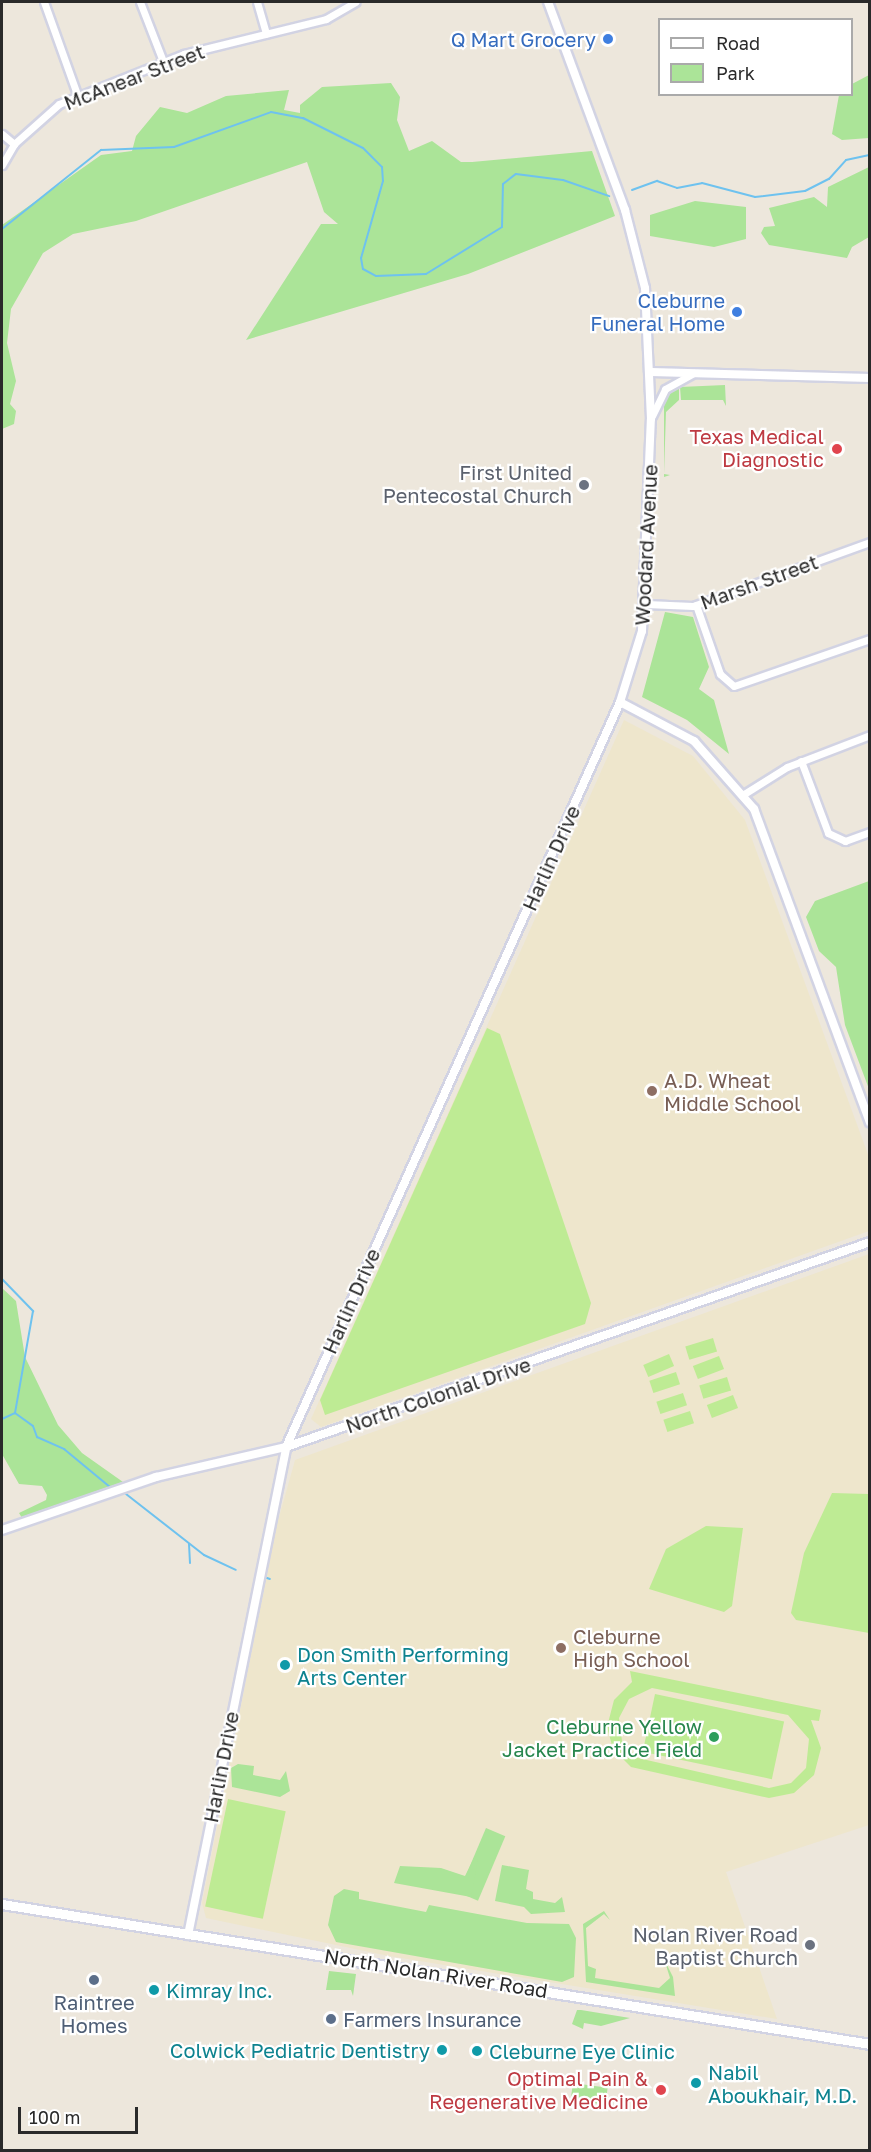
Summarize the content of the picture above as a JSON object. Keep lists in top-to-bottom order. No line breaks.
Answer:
{"streets":{"main road":["North Nolan River Road"],"street":["McAnear Street","Woodard Avenue","Marsh Street","Harlin Drive","North Colonial Drive"]},"crossings":[["Woodard Avenue","Marsh Street"],["Woodard Avenue","Harlin Drive"],["Harlin Drive","North Colonial Drive"],["Harlin Drive","North Nolan River Road"]],"places":["Q Mart Grocery","Cleburne Funeral Home","Texas Medical Diagnostic","First United Pentecostal Church","A.D. Wheat Middle School","Cleburne High School","Don Smith Performing Arts Center","Cleburne Yellow Jacket Practice Field","Nolan River Road Baptist Church","Raintree Homes","Kimray Inc.","Farmers Insurance","Colwick Pediatric Dentistry","Cleburne Eye Clinic","Nabil Aboukhair, M.D.","Optimal Pain & Regenerative Medicine"],"legend":["Road","Park"],"scale_bar":"100 m"}
